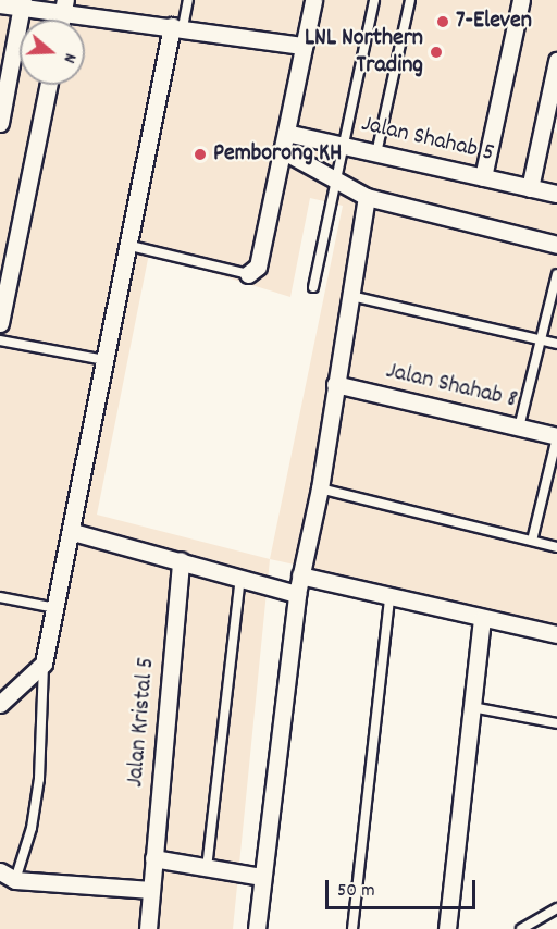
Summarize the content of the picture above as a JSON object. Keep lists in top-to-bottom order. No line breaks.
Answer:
{"streets":{"street":["Jalan Shahab 5","Jalan Shahab 8","Jalan Kristal 5"]},"places":["7-Eleven","LNL Northern Trading","Pemborong KH"],"scale_bar":"50 m","north":"right"}
